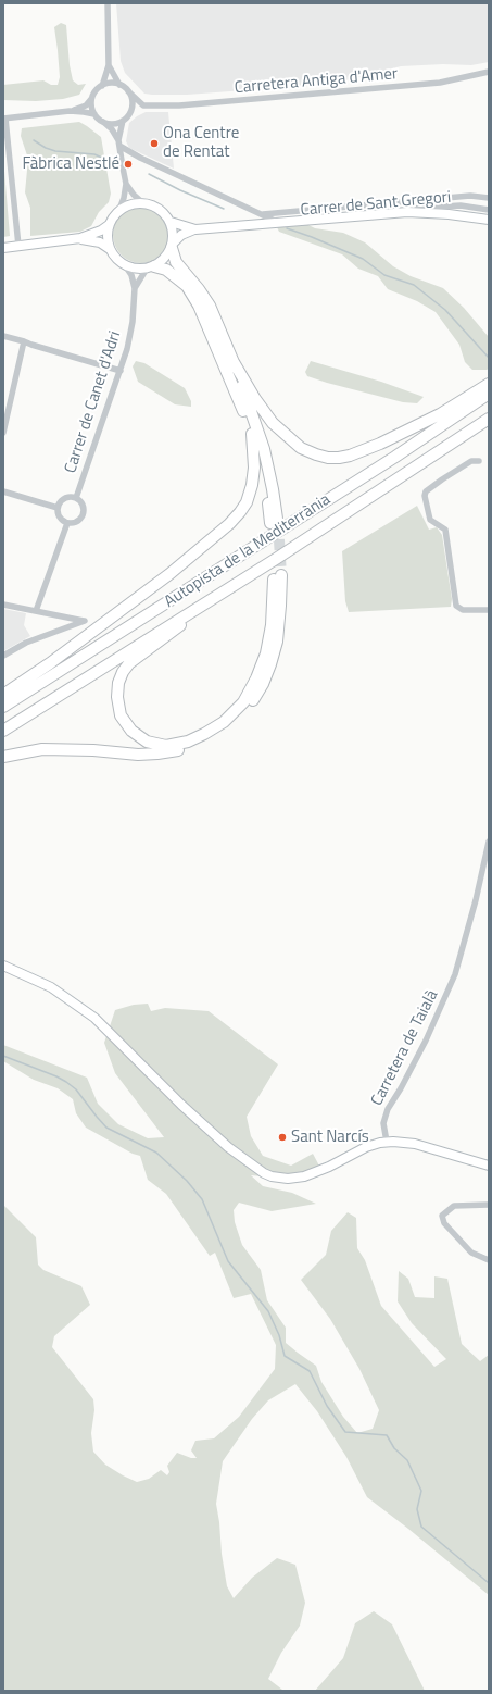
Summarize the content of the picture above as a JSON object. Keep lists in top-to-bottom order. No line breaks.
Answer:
{"streets":{"highway":["Autopista de la Mediterrània"],"main road":["Carrer de Sant Gregori"],"street":["Carretera Antiga d'Amer","Carrer de Canet d'Adri","Carretera de Taialà"]},"crossings":[["Carrer de Sant Gregori","Carrer de Canet d'Adri"]],"places":["Ona Centre de Rentat","Fàbrica Nestlé","Sant Narcís"]}
